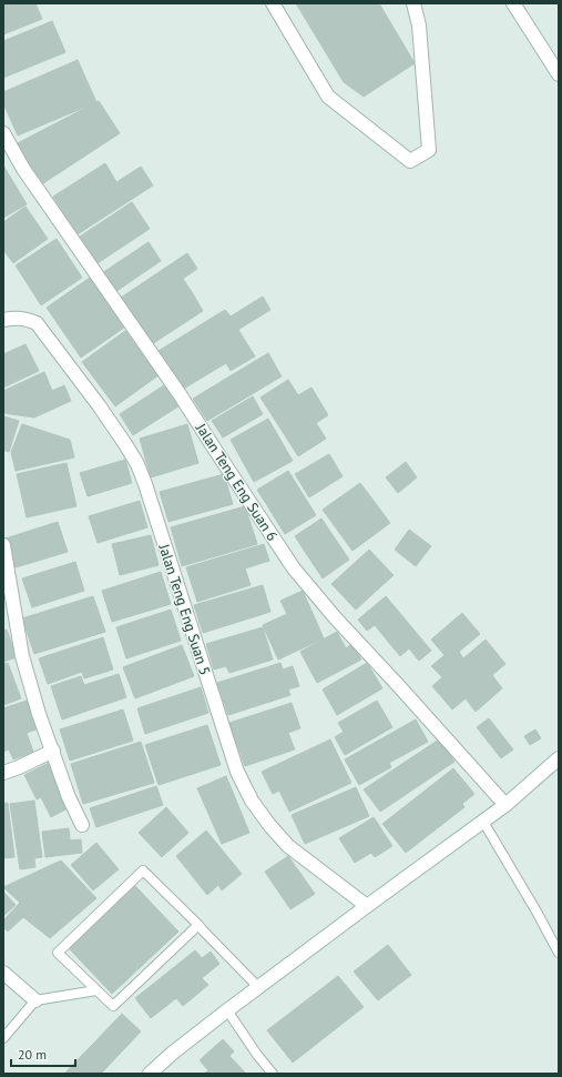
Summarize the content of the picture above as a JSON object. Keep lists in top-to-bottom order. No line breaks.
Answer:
{"streets":{"street":["Jalan Teng Eng Suan 6","Jalan Teng Eng Suan 5"]},"scale_bar":"20 m"}
